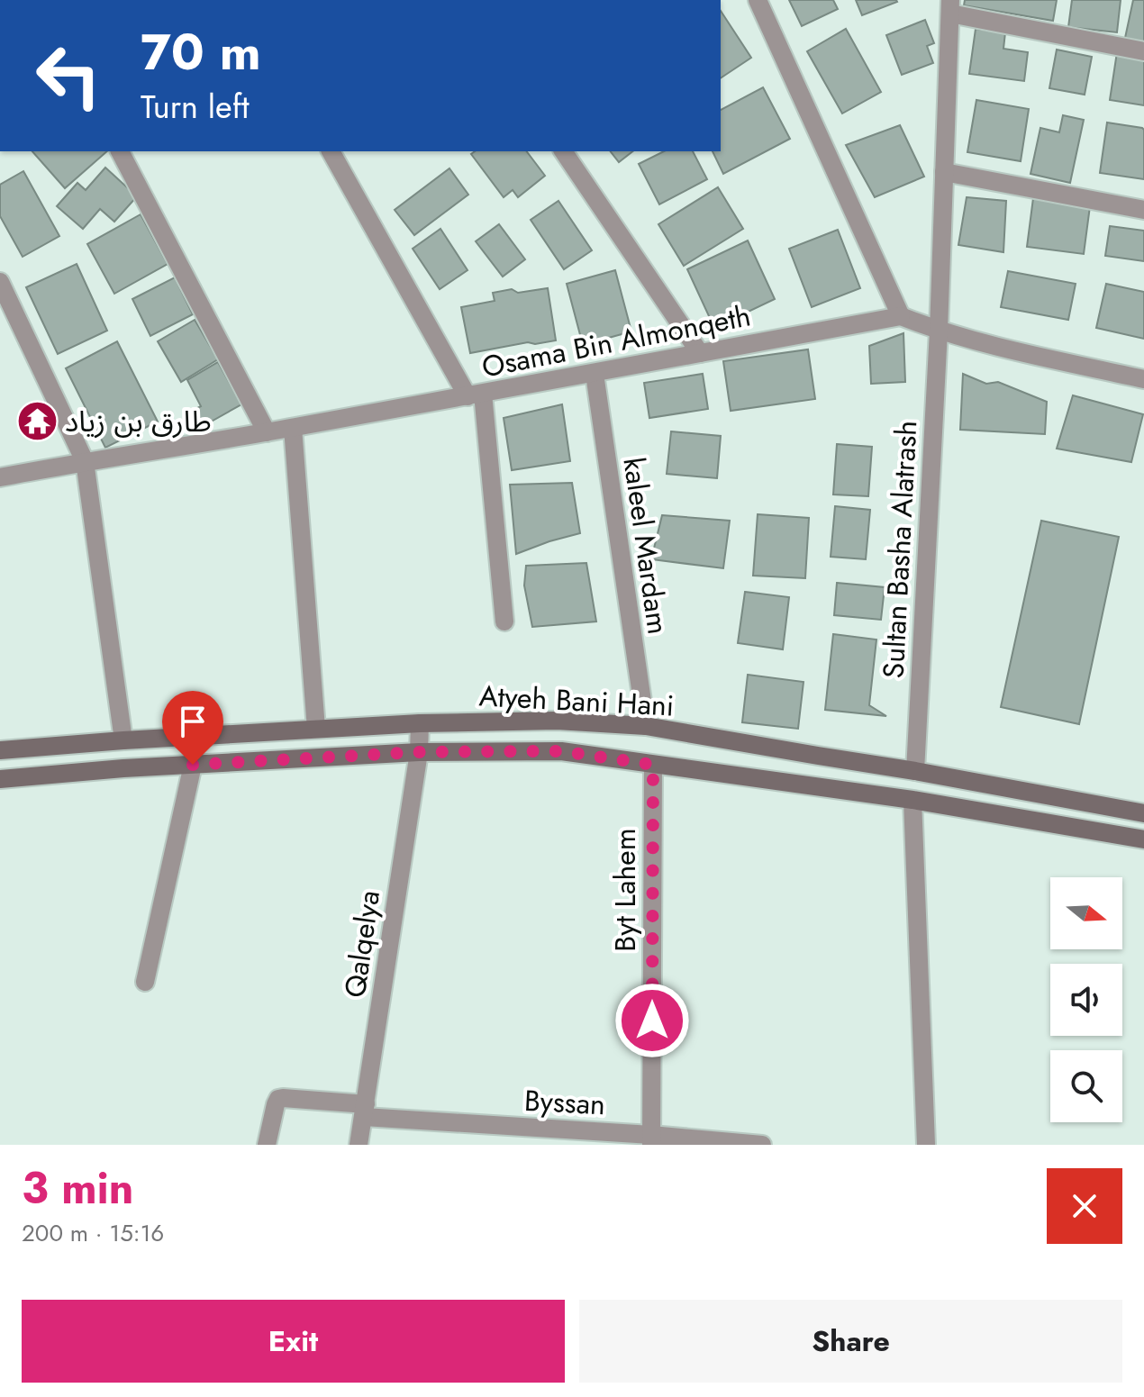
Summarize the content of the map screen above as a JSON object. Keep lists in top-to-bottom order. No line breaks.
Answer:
{"streets":{"main road":["Atyeh Bani Hani"],"street":["Osama Bin Almonqeth","kaleel Mardam","Sultan Basha Alatrash","Byt Lahem","Qalqelya","Byssan"]},"crossings":[["Osama Bin Almonqeth","kaleel Mardam"],["kaleel Mardam","Atyeh Bani Hani"],["Sultan Basha Alatrash","Atyeh Bani Hani"],["Atyeh Bani Hani","Qalqelya"],["Byt Lahem","Byssan"],["Qalqelya","Byssan"]],"places":{"temple":["طارق بن زياد"]},"north":"right","page":{"turn":["70 m","Turn left"],"heading":["3 min","200 m · 15:16"],"buttons":["Exit","Share"]}}
